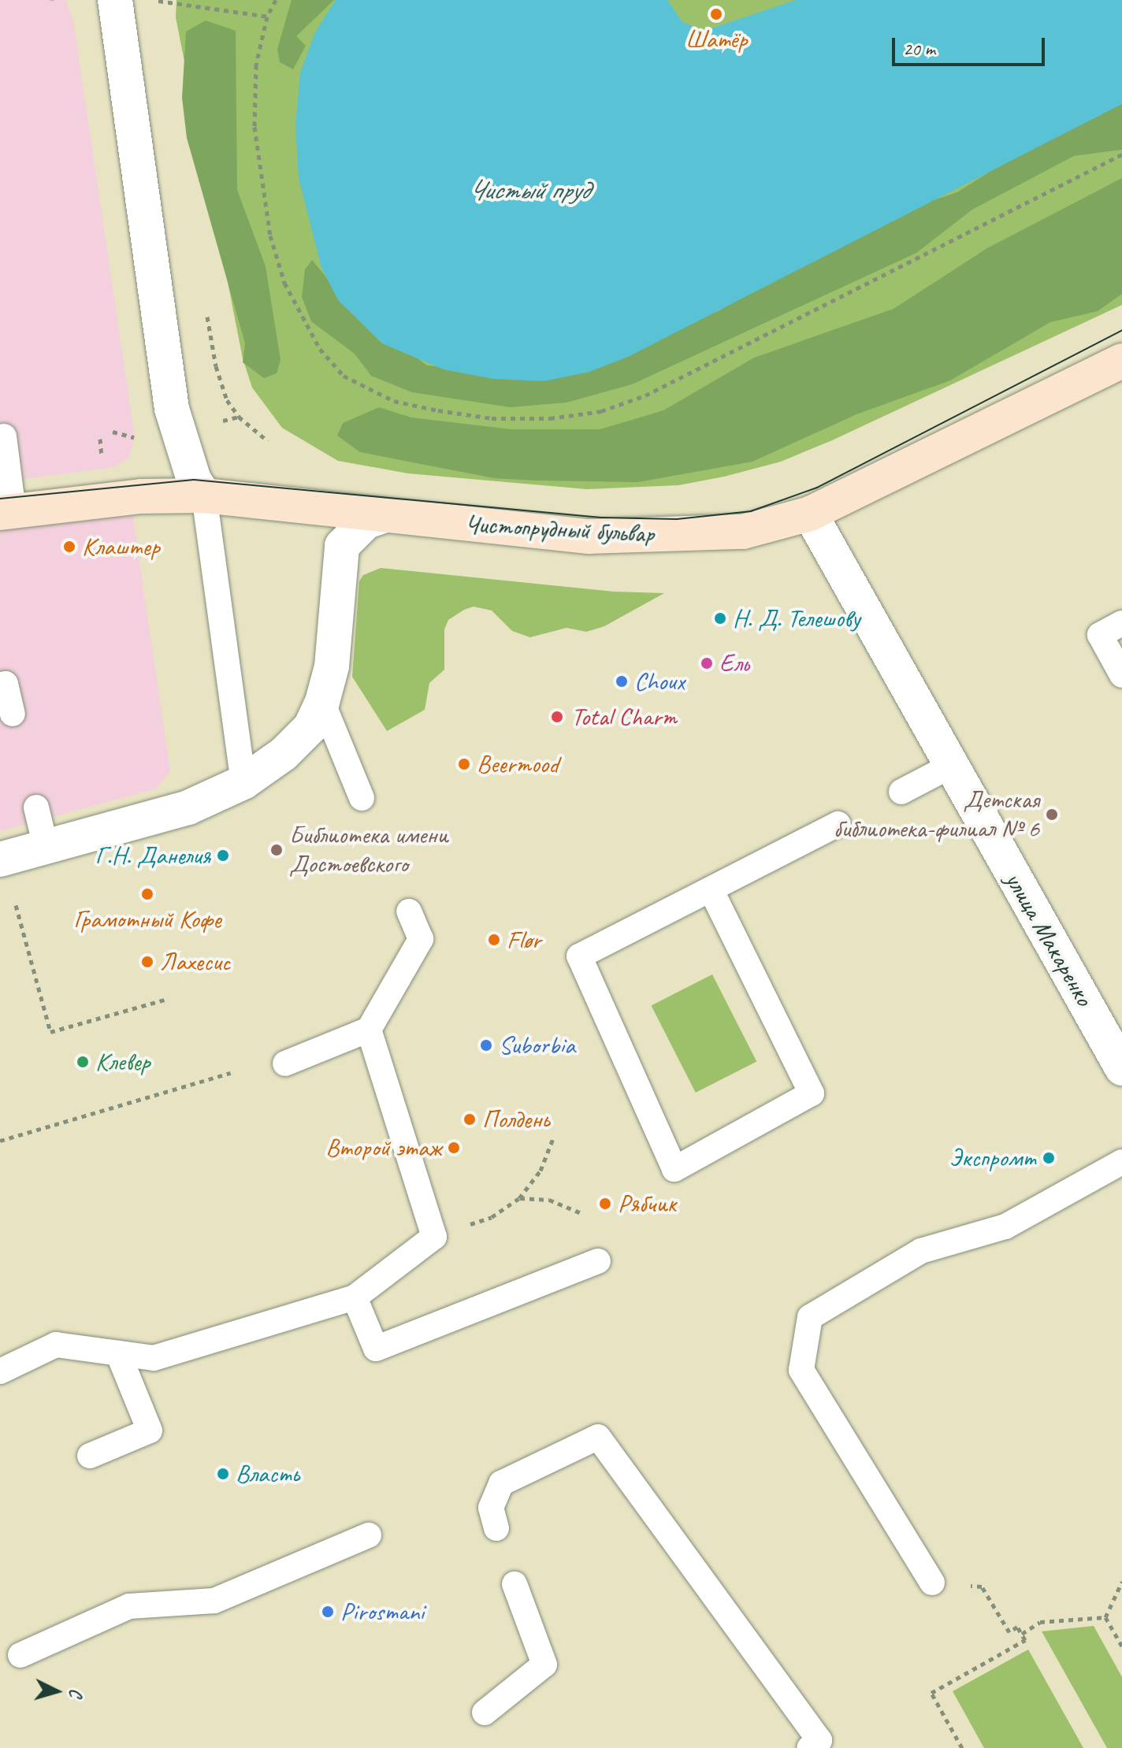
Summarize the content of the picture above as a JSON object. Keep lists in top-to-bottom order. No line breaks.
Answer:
{"streets":{"main road":["Чистопрудный бульвар"],"street":["улица Макаренко"]},"crossings":[["Чистопрудный бульвар","улица Макаренко"]],"water":["Чистый пруд"],"places":["Шатёр","Клаштер","Н. Д. Телешову","Ель","Choux","Total Charm","Beermood","Детская библиотека-филиал № 6","Библиотека имени Достоевского","Г.Н. Данелия","Грамотный Кофе","Flør","Лахесис","Suborbia","Клевер","Полдень","Второй этаж","Экспромт","Рябчик","Власть","Pirosmani"],"scale_bar":"20 m","north":"right"}
